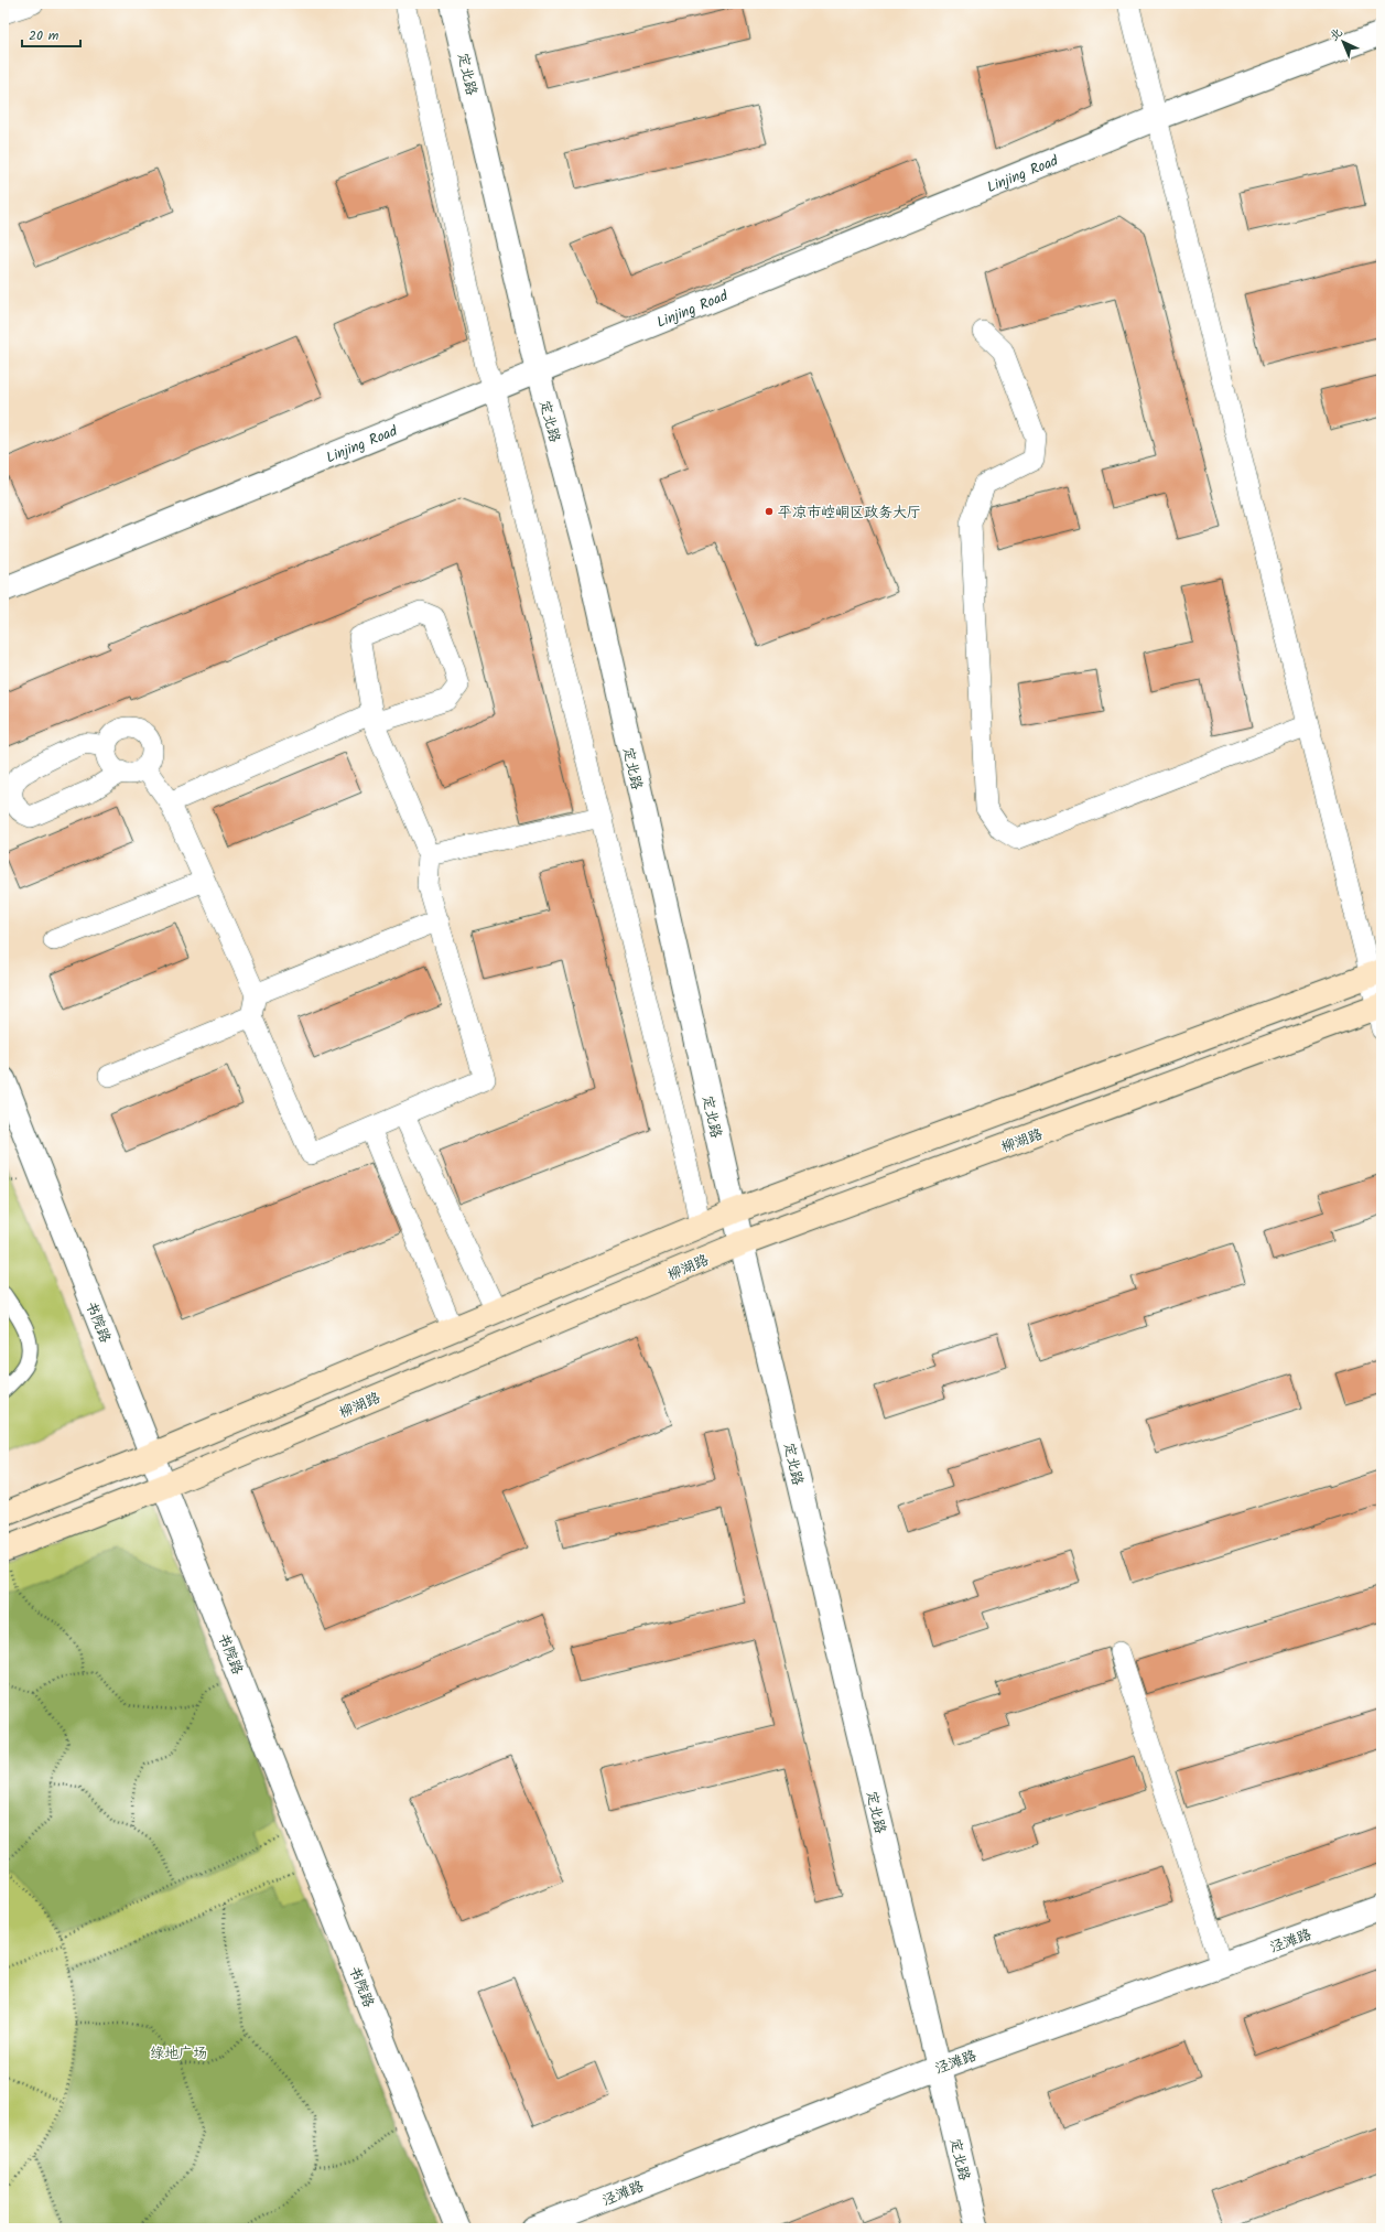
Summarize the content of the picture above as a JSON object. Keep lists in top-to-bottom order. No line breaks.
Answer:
{"streets":{"main road":["柳湖路"],"street":["定北路","Linjing Road","书院路","泾滩路"]},"crossings":[["定北路","Linjing Road"],["定北路","柳湖路"],["定北路","泾滩路"],["柳湖路","书院路"]],"parks":["绿地广场"],"places":["平凉市崆峒区政务大厅"],"scale_bar":"20 m","north":"top left"}
